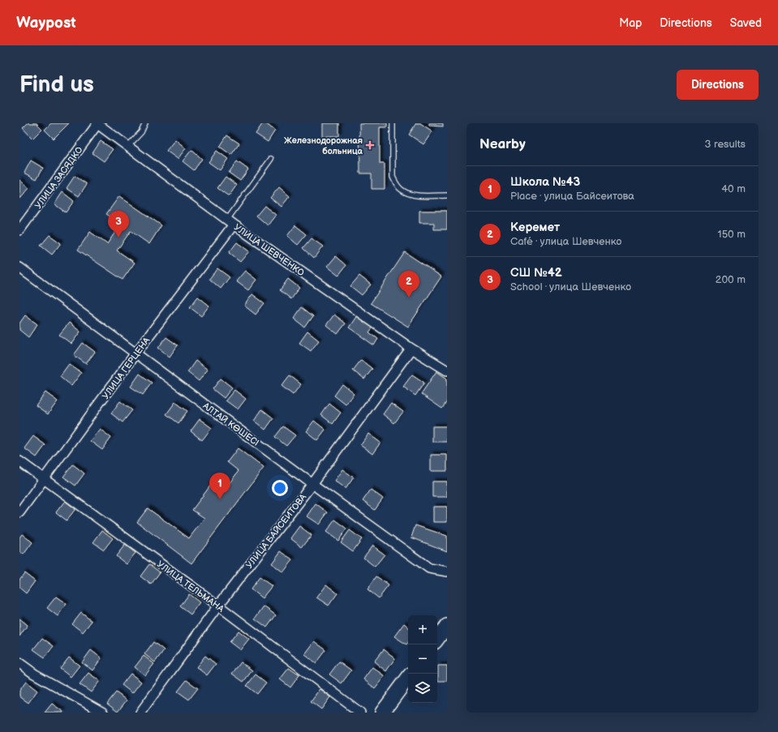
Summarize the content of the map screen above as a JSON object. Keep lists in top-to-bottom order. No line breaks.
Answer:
{"streets":{"street":["УЛИЦА ЗАСЯДКО","УЛИЦА ШЕВЧЕНКО","УЛИЦА ГЕРЦЕНА","АЛТАЙ КӨШЕСІ","УЛИЦА БАЙСЕИТОВА","УЛИЦА ТЕЛЬМАНА"]},"crossings":[["УЛИЦА ЗАСЯДКО","УЛИЦА ШЕВЧЕНКО"],["УЛИЦА ШЕВЧЕНКО","УЛИЦА ГЕРЦЕНА"],["УЛИЦА ШЕВЧЕНКО","УЛИЦА БАЙСЕИТОВА"],["УЛИЦА ГЕРЦЕНА","АЛТАЙ КӨШЕСІ"],["УЛИЦА ГЕРЦЕНА","УЛИЦА ТЕЛЬМАНА"],["АЛТАЙ КӨШЕСІ","УЛИЦА БАЙСЕИТОВА"],["УЛИЦА БАЙСЕИТОВА","УЛИЦА ТЕЛЬМАНА"]],"places":{"health":["Железнодорожная больница"]},"page":{"header":"Waypost","nav":["Map","Directions","Saved"],"buttons":"Directions","title":"Find us","heading":["Nearby","3 results"],"list":[{"mark":"1","name":"Школа №43","note":"Place · улица Байсеитова","value":"40 m"},{"mark":"2","name":"Керемет","note":"Café · улица Шевченко","value":"150 m"},{"mark":"3","name":"СШ №42","note":"School · улица Шевченко","value":"200 m"}],"pins":["3","2","1"],"map_buttons":["+","−"]}}
